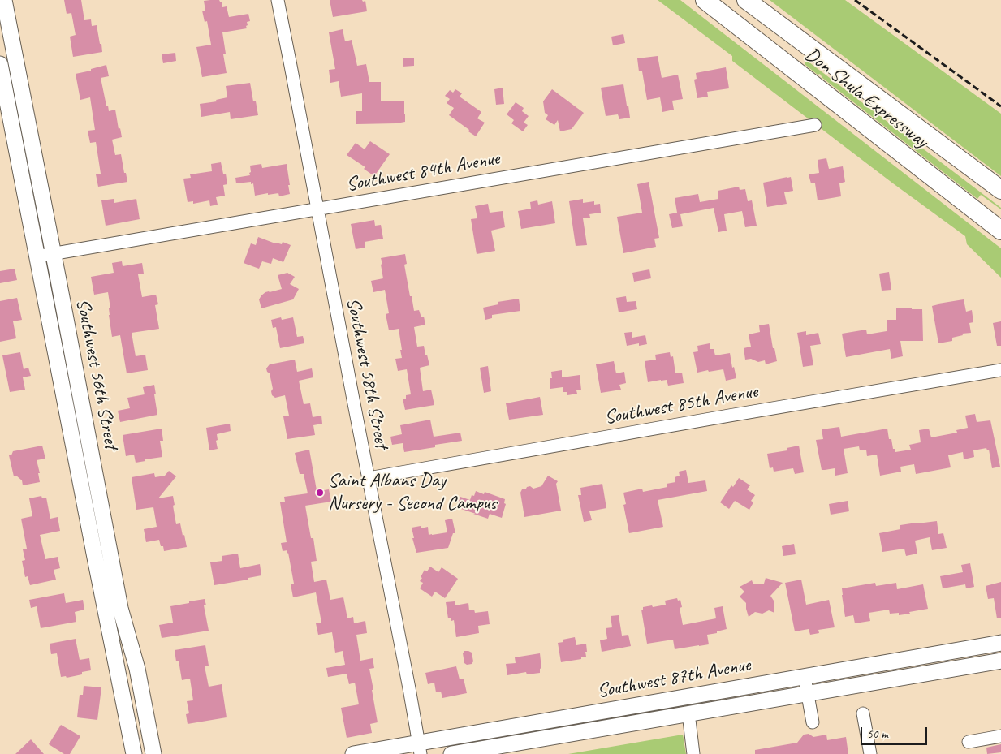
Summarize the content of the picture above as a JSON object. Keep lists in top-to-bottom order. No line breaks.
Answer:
{"streets":{"highway":["Don Shula Expressway"],"main road":["Southwest 56th Street","Southwest 87th Avenue"],"street":["Southwest 84th Avenue","Southwest 58th Street","Southwest 85th Avenue"]},"crossings":[["Southwest 84th Avenue","Southwest 58th Street"],["Southwest 84th Avenue","Southwest 56th Street"],["Southwest 58th Street","Southwest 85th Avenue"],["Southwest 58th Street","Southwest 87th Avenue"]],"places":["Saint Albans Day Nursery - Second Campus"],"scale_bar":"50 m"}
